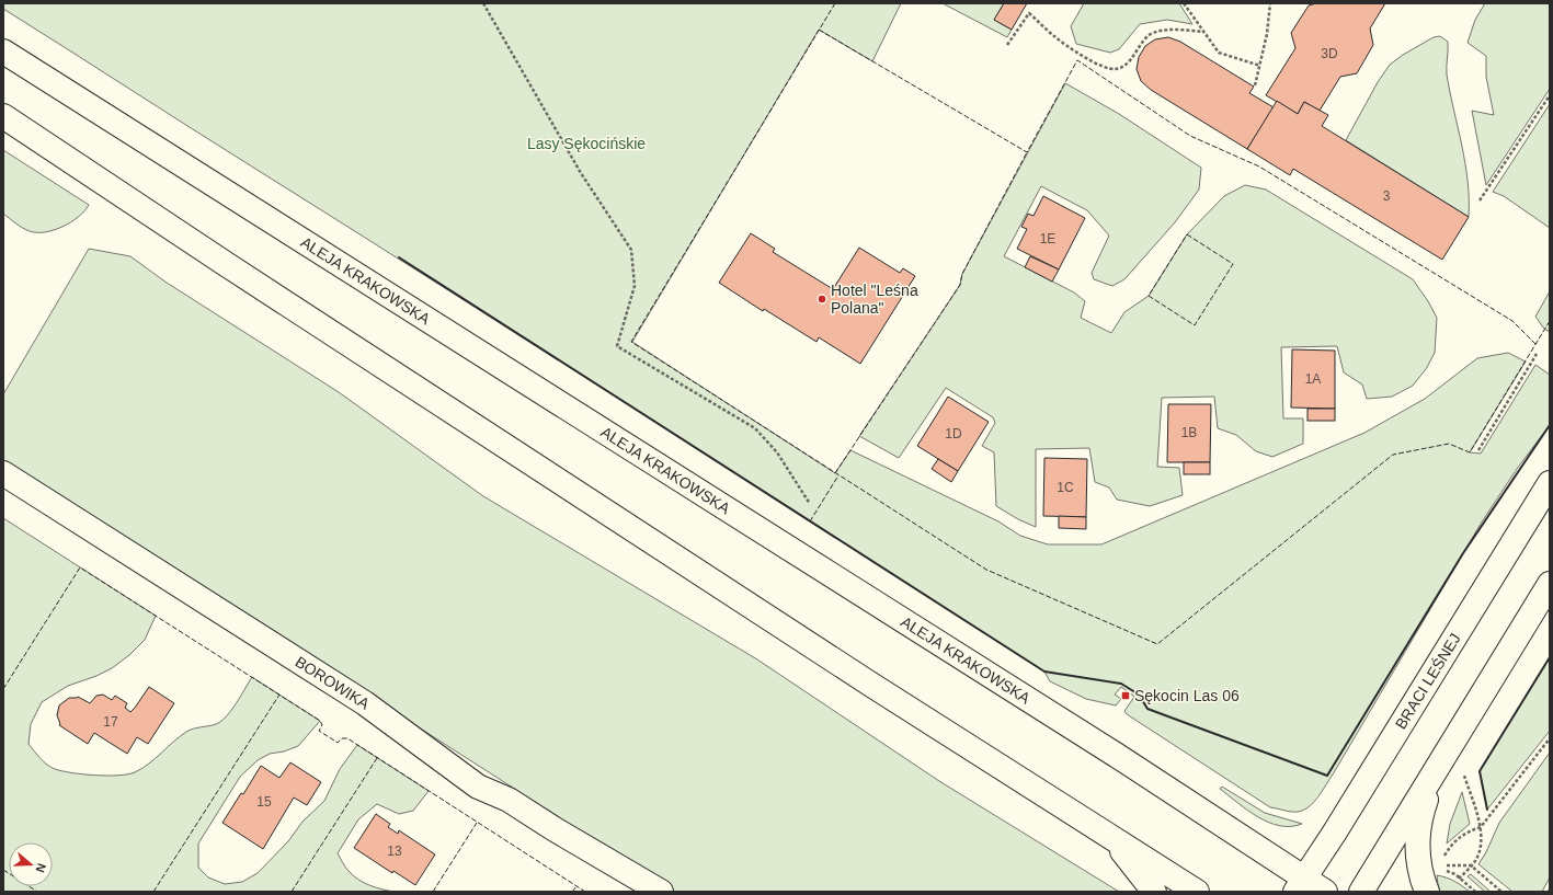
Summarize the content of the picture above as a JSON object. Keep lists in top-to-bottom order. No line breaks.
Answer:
{"streets":{"main road":["ALEJA KRAKOWSKA","BRACI LEŚNEJ","BOROWIKA"]},"crossings":[["ALEJA KRAKOWSKA","BRACI LEŚNEJ"]],"parks":["Lasy Sękocińskie"],"places":{"other":["Hotel \"Leśna Polana\""],"transit":["Sękocin Las 06"]},"house_numbers":["3D","3","1E","1A","1B","1D","1C","17","15","13"],"north":"right"}
